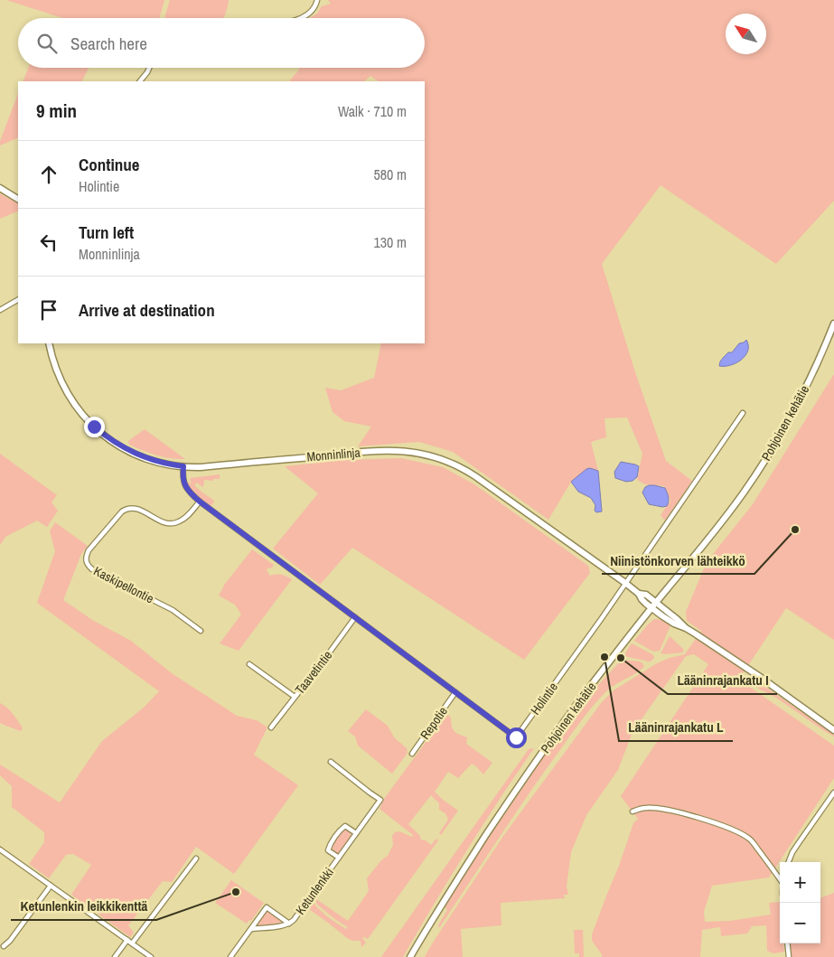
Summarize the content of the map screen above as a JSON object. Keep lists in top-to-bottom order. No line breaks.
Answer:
{"streets":{"street":["Pohjoinen kehätie","Monninlinja","Kaskipellontie","Taavetintie","Holintie","Repotie","Ketunlenkki"]},"crossings":[["Pohjoinen kehätie","Monninlinja"],["Monninlinja","Holintie"],["Kaskipellontie","Holintie"],["Taavetintie","Holintie"],["Holintie","Repotie"]],"places":["Niinistönkorven lähteikkö","Lääninrajankatu L","Lääninrajankatu I","Ketunlenkin leikkikenttä"],"north":"top left","page":{"search":"Search here","heading":["9 min","Walk · 710 m"],"list":[["Continue","Holintie","580 m"],["Turn left","Monninlinja","130 m"],"Arrive at destination"],"map_buttons":["+","−"]}}
